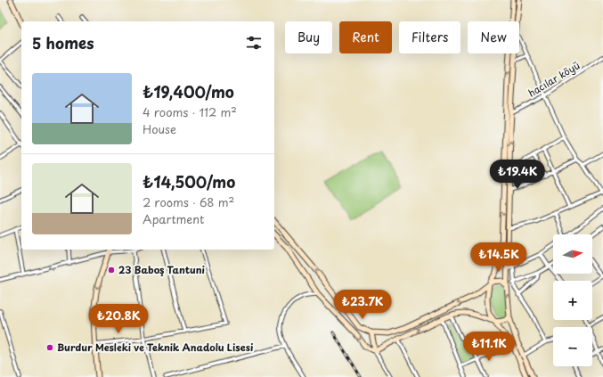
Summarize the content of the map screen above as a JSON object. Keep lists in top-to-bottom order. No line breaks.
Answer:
{"streets":{"street":["hacılar köyü"]},"places":["23 Baboş Tantuni","Burdur Mesleki ve Teknik Anadolu Lisesi"],"north":"right","page":{"chip":["Buy","Rent","Filters","New"],"heading":"5 homes","list":[{"name":"₺19,400/mo","note":"4 rooms · 112 m² · House"},{"name":"₺14,500/mo","note":"2 rooms · 68 m² · Apartment"}],"price":["₺19.4K","₺14.5K","₺23.7K","₺20.8K","₺11.1K"],"map_buttons":["+","−"]}}
